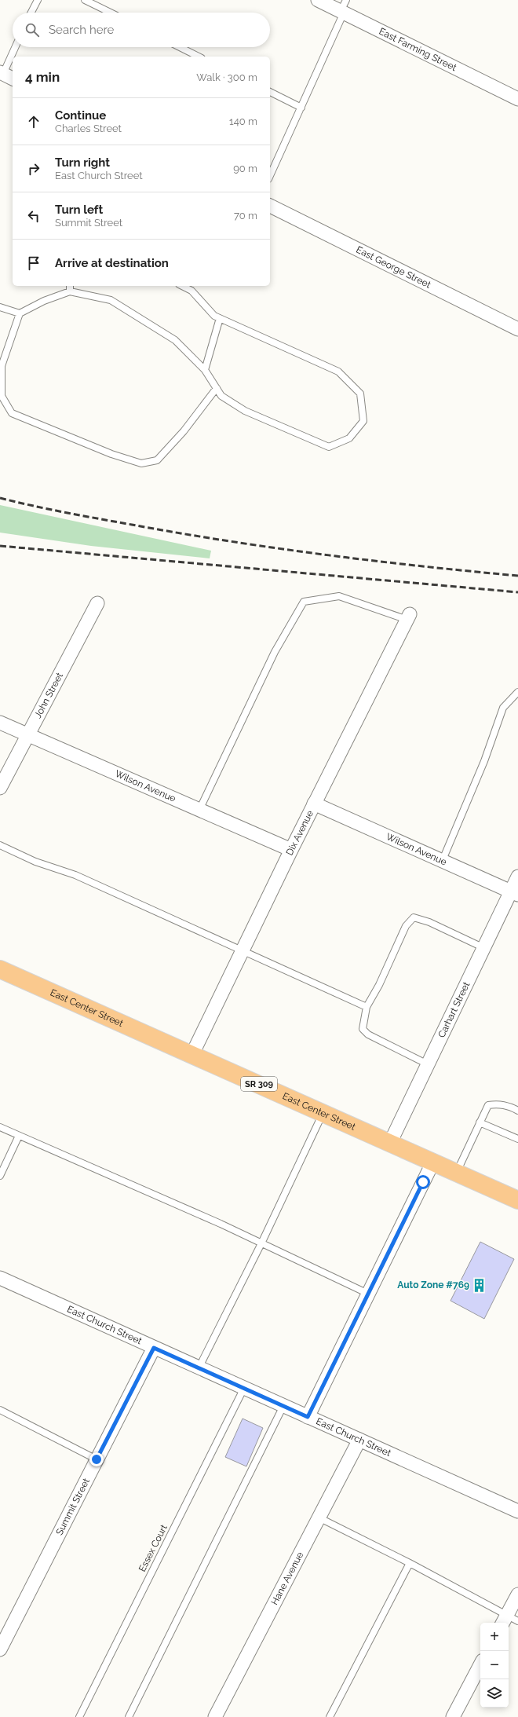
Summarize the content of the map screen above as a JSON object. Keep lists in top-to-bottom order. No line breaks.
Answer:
{"streets":{"main road":["East Center Street","SR 309"],"street":["East Farming Street","East George Street","John Street","Wilson Avenue","Dix Avenue","Carhart Street","East Church Street","Summit Street","Hane Avenue"],"lane":["Essex Court"]},"crossings":[["John Street","Wilson Avenue"],["Wilson Avenue","Dix Avenue"],["Wilson Avenue","Carhart Street"],["Dix Avenue","East Center Street"],["East Center Street","Carhart Street"],["East Church Street","Summit Street"],["East Church Street","Essex Court"],["East Church Street","Hane Avenue"]],"places":{"building":["Auto Zone #769"]},"page":{"search":"Search here","heading":["4 min","Walk · 300 m"],"list":[["Continue","Charles Street","140 m"],["Turn right","East Church Street","90 m"],["Turn left","Summit Street","70 m"],"Arrive at destination"],"map_buttons":["+","−"]}}
